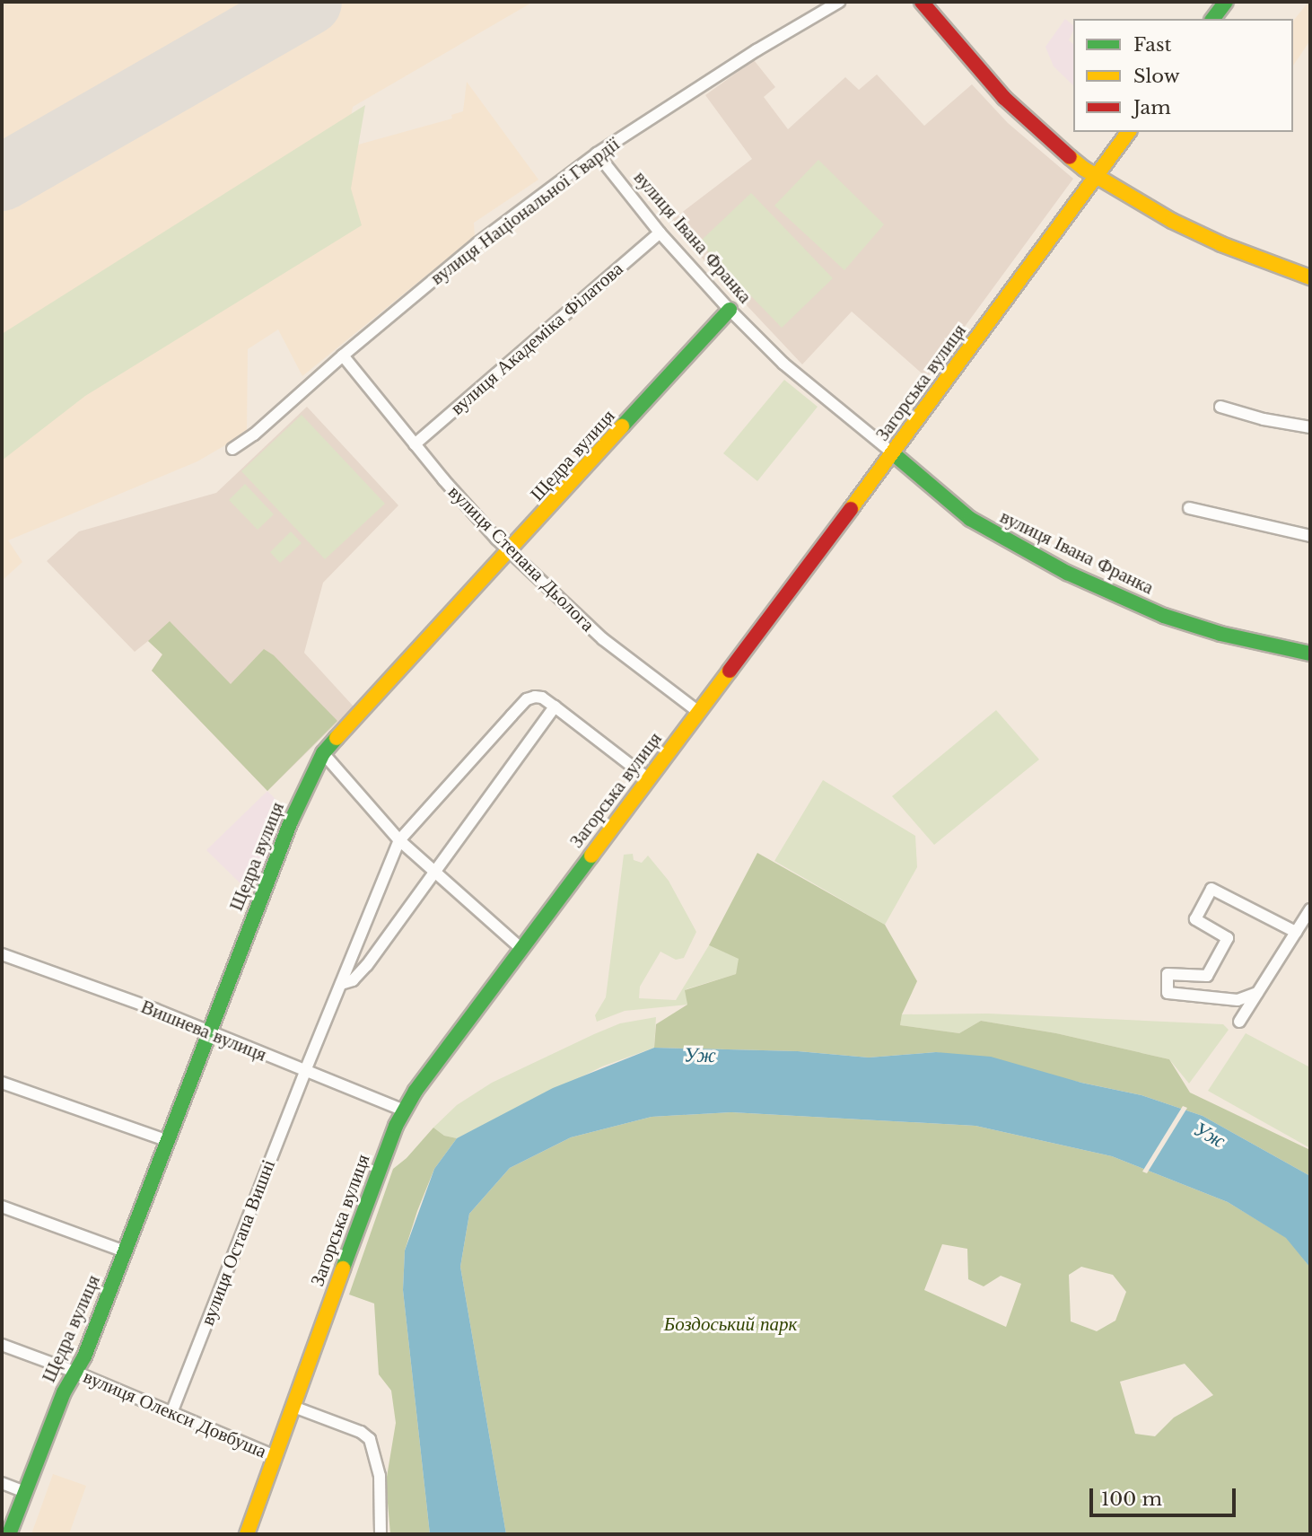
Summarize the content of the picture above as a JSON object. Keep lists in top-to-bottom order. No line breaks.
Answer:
{"streets":{"street":["вулиця Національної Гвардії","вулиця Івана Франка","вулиця Академіка Філатова","Загорська вулиця","Щедра вулиця","вулиця Степана Дьолога","Вишнева вулиця","вулиця Остапа Вишні","вулиця Олекси Довбуша"]},"crossings":[["вулиця Національної Гвардії","вулиця Івана Франка"],["вулиця Національної Гвардії","вулиця Степана Дьолога"],["вулиця Івана Франка","вулиця Академіка Філатова"],["вулиця Івана Франка","Загорська вулиця"],["вулиця Івана Франка","Щедра вулиця"],["вулиця Академіка Філатова","вулиця Степана Дьолога"],["Загорська вулиця","вулиця Степана Дьолога"],["Загорська вулиця","Вишнева вулиця"],["Загорська вулиця","вулиця Олекси Довбуша"],["Щедра вулиця","вулиця Степана Дьолога"],["Щедра вулиця","Вишнева вулиця"],["Щедра вулиця","вулиця Олекси Довбуша"],["Вишнева вулиця","вулиця Остапа Вишні"],["вулиця Остапа Вишні","вулиця Олекси Довбуша"]],"water":["Уж"],"parks":["Боздоський парк"],"legend":["Fast","Slow","Jam"],"scale_bar":"100 m"}
